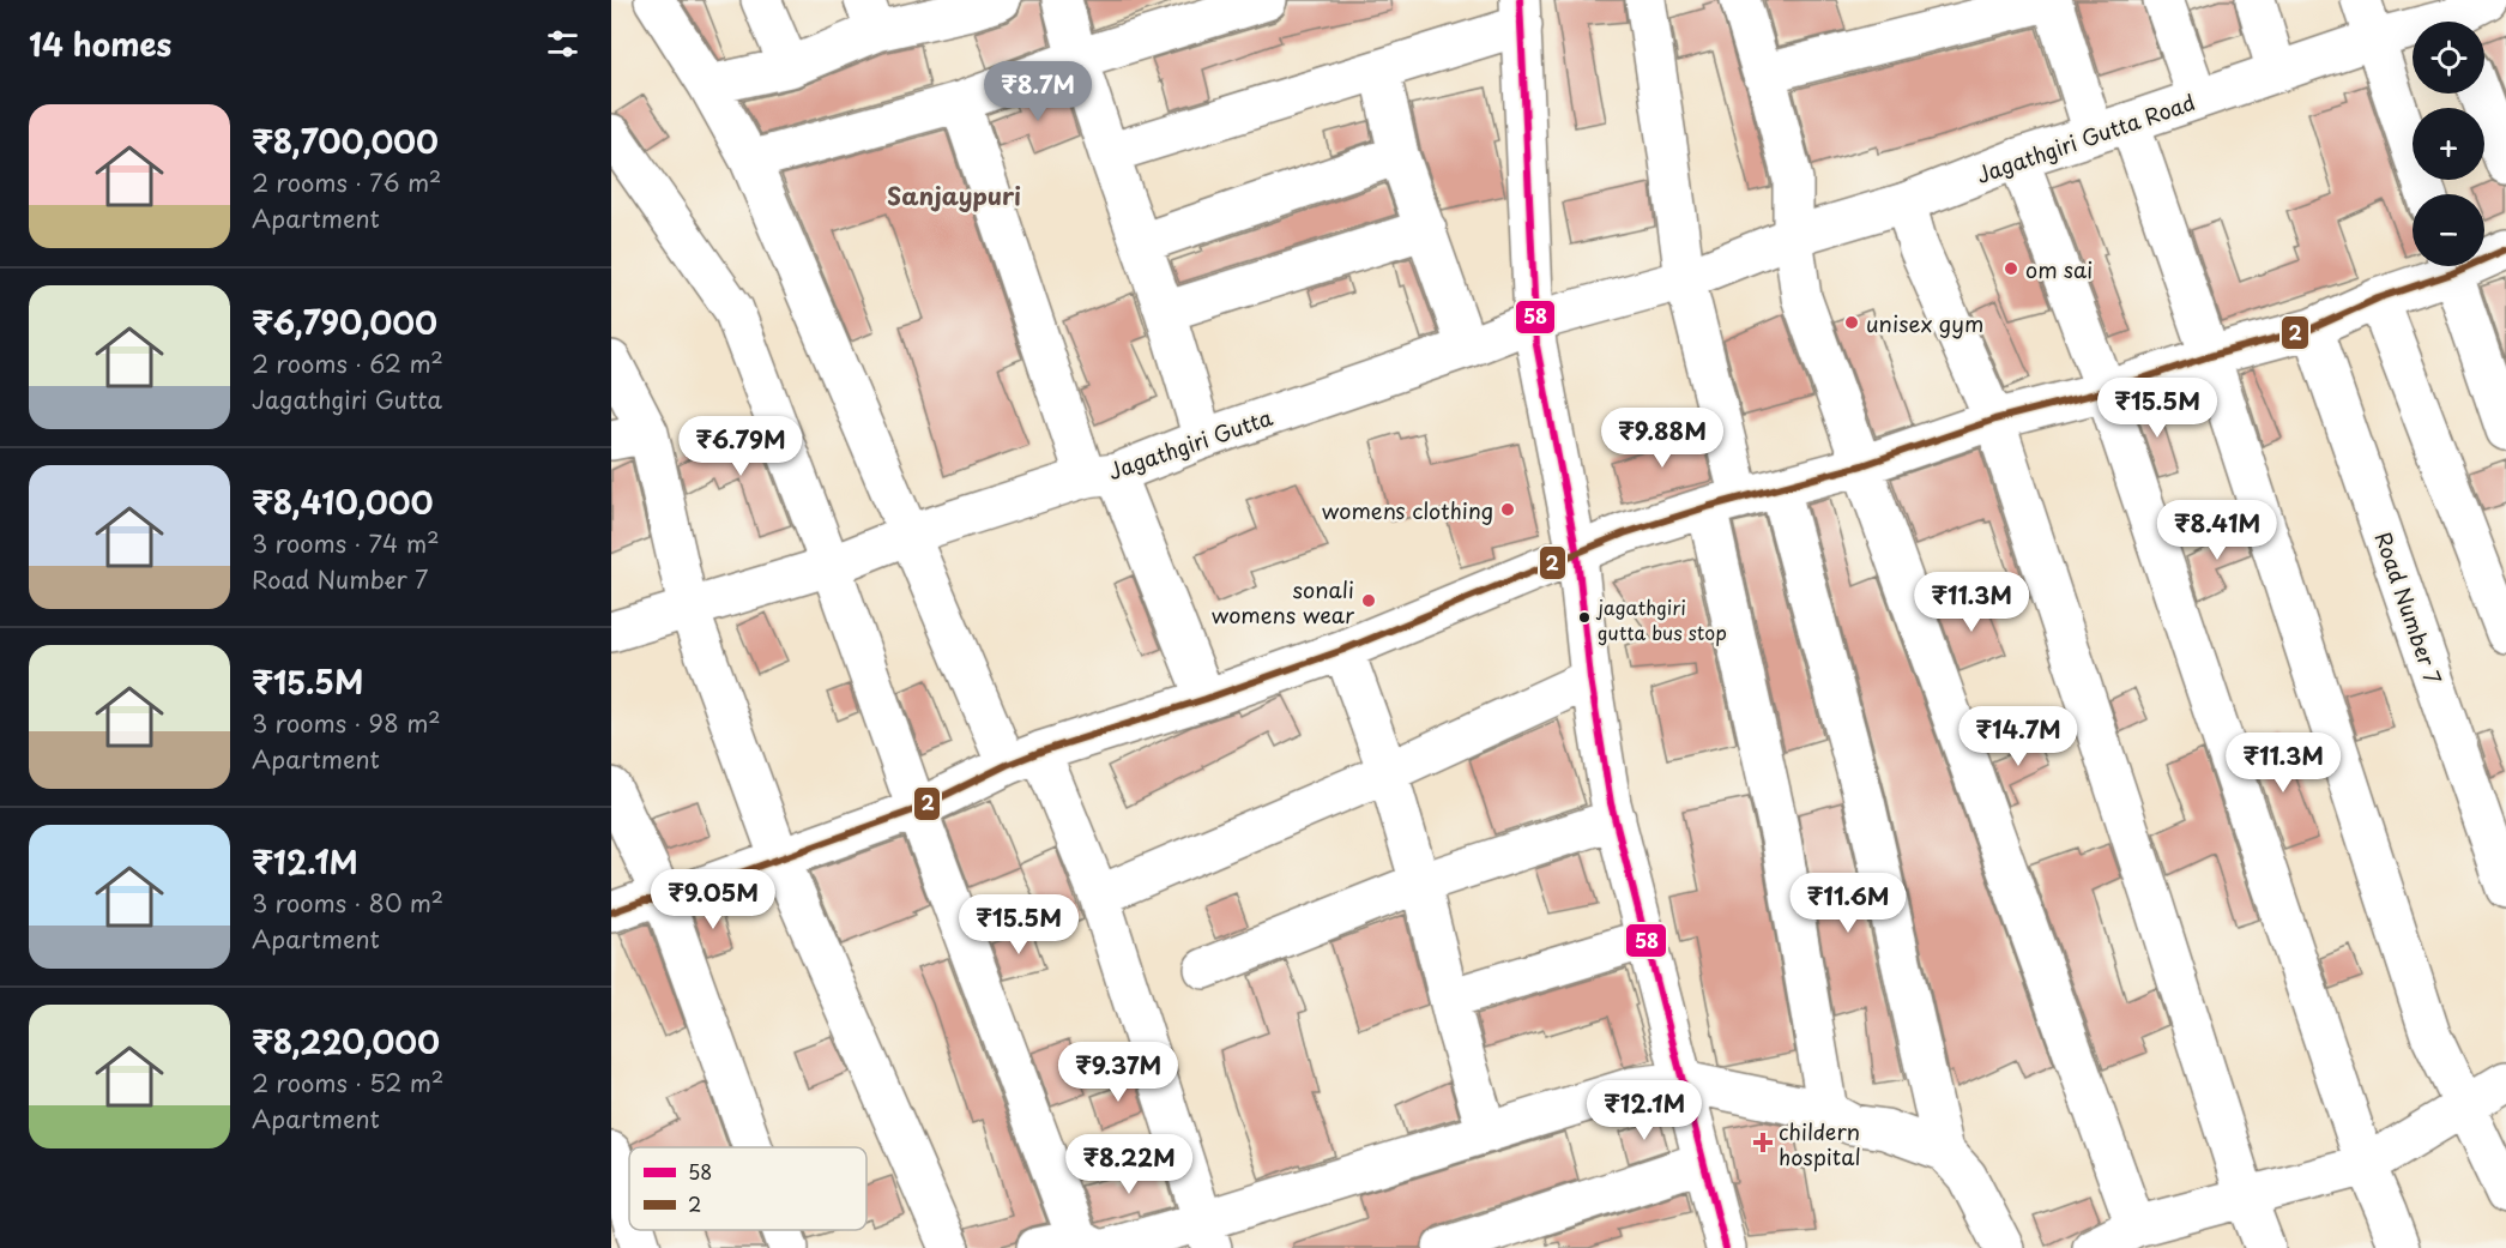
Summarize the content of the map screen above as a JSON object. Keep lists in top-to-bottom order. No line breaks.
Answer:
{"streets":{"street":["Jagathgiri Gutta Road","Jagathgiri Gutta","Road Number 7"]},"crossings":[["Jagathgiri Gutta Road","Jagathgiri Gutta"]],"districts":["Sanjaypuri"],"places":{"other":["om sai","unisex gym","womens clothing","sonali womens wear","jagathgiri gutta bus stop"],"health":["childern hospital"]},"lines":["transit line 58","transit line 2"],"legend":["58","2"],"page":{"heading":"14 homes","map_buttons":["+","−"],"price":["₹8.7M","₹15.5M","₹9.88M","₹6.79M","₹8.41M","₹11.3M","₹14.7M","₹11.3M","₹9.05M","₹11.6M","₹15.5M","₹9.37M","₹12.1M","₹8.22M"],"list":[{"name":"₹8,700,000","note":"2 rooms · 76 m² · Apartment"},{"name":"₹6,790,000","note":"2 rooms · 62 m² · Jagathgiri Gutta"},{"name":"₹8,410,000","note":"3 rooms · 74 m² · Road Number 7"},{"name":"₹15.5M","note":"3 rooms · 98 m² · Apartment"},{"name":"₹12.1M","note":"3 rooms · 80 m² · Apartment"},{"name":"₹8,220,000","note":"2 rooms · 52 m² · Apartment"}]}}
